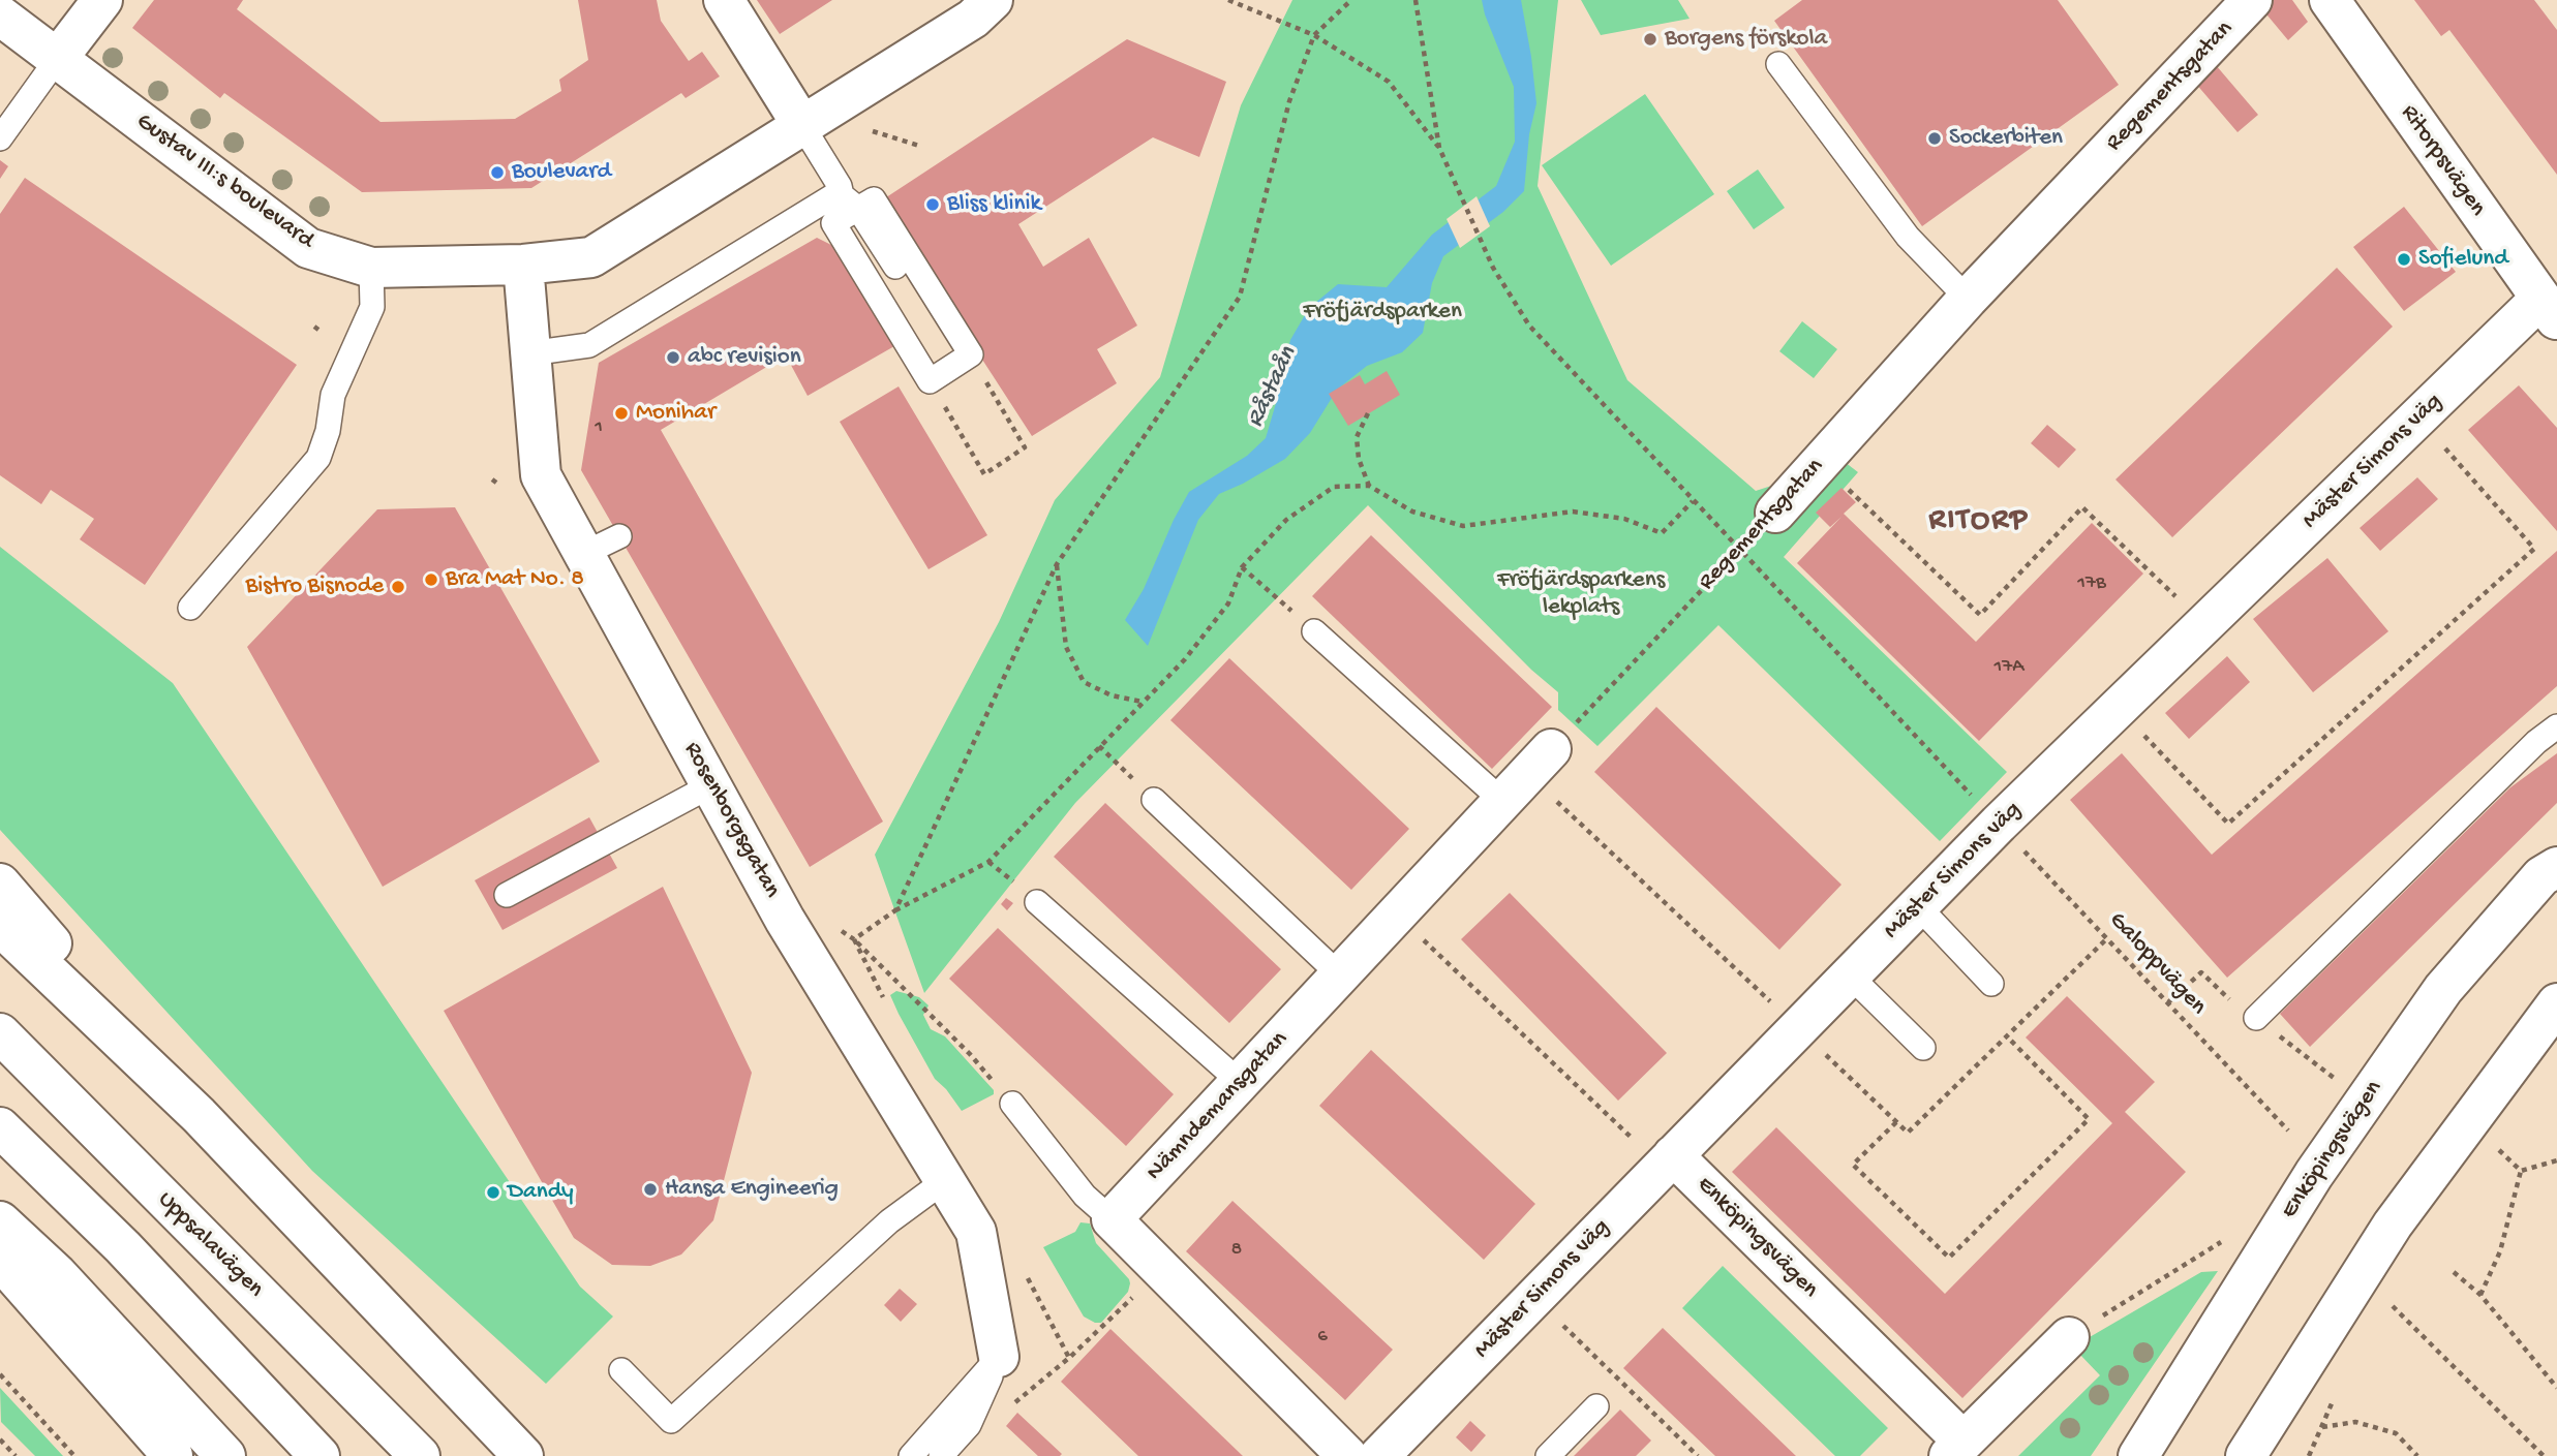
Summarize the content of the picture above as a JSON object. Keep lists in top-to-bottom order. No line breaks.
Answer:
{"streets":{"main road":["Regementsgatan","Ritorpsvägen","Gustav III:s boulevard","Mäster Simons väg","Rosenborgsgatan","Nämndemansgatan","Enköpingsvägen","Uppsalavägen"],"path":["Galoppvägen"]},"crossings":[["Regementsgatan","Galoppvägen"],["Regementsgatan","Nämndemansgatan"],["Ritorpsvägen","Mäster Simons väg"],["Gustav III:s boulevard","Rosenborgsgatan"],["Mäster Simons väg","Galoppvägen"],["Mäster Simons väg","Enköpingsvägen"]],"districts":["RITORP"],"water":["Råstaån"],"parks":["Fröfjärdsparken","Fröfjärdsparkens lekplats"],"places":["Borgens förskola","Sockerbiten","Boulevard","Bliss klinik","Sofielund","abc revision","Monihar","Bra Mat No. 8","Bistro Bisnode","Hansa Engineerig","Dandy"],"house_numbers":["1","17B","17A","8","6"]}
